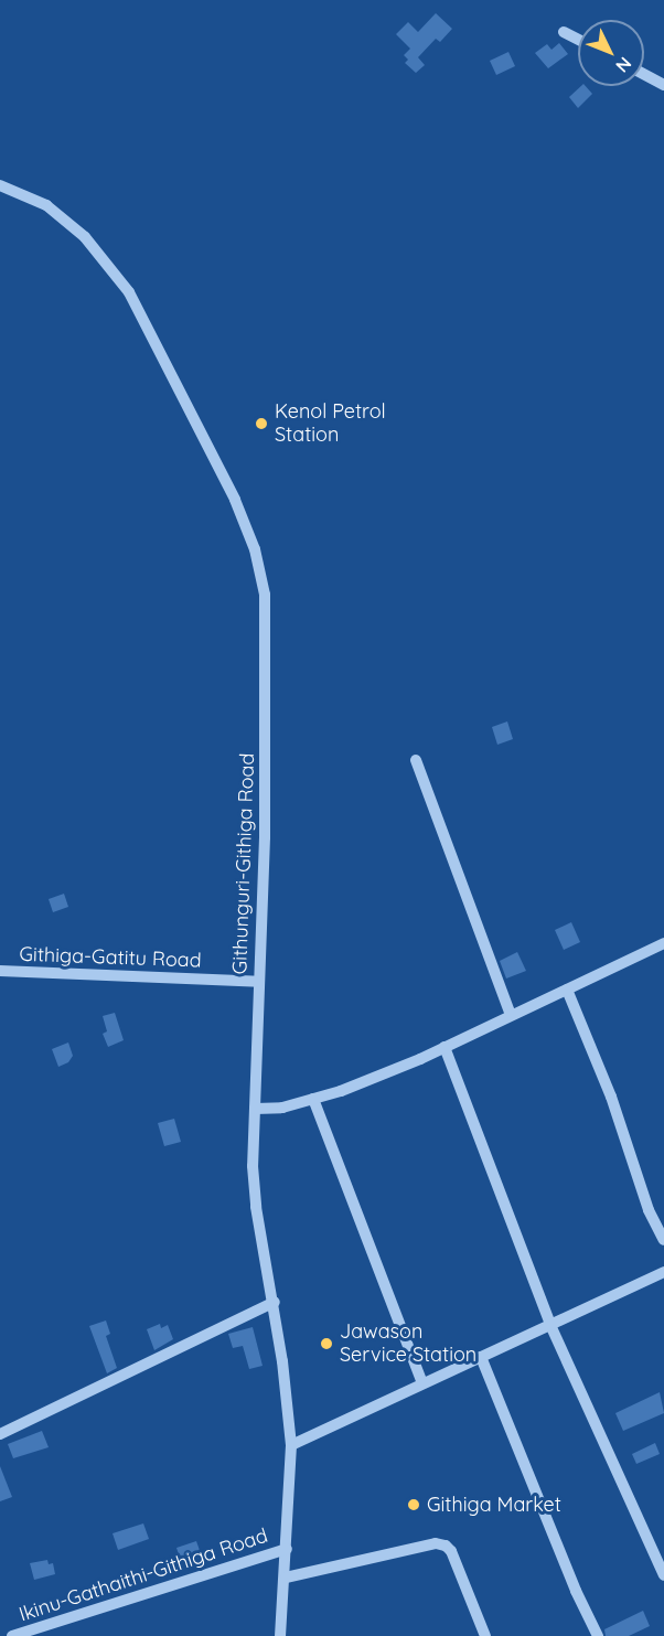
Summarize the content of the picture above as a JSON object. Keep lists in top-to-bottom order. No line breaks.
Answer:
{"streets":{"street":["Githunguri-Githiga Road","Githiga-Gatitu Road","Ikinu-Gathaithi-Githiga Road"]},"crossings":[["Githunguri-Githiga Road","Githiga-Gatitu Road"],["Githunguri-Githiga Road","Ikinu-Gathaithi-Githiga Road"]],"places":["Kenol Petrol Station","Jawason Service Station","Githiga Market"],"north":"bottom right"}
